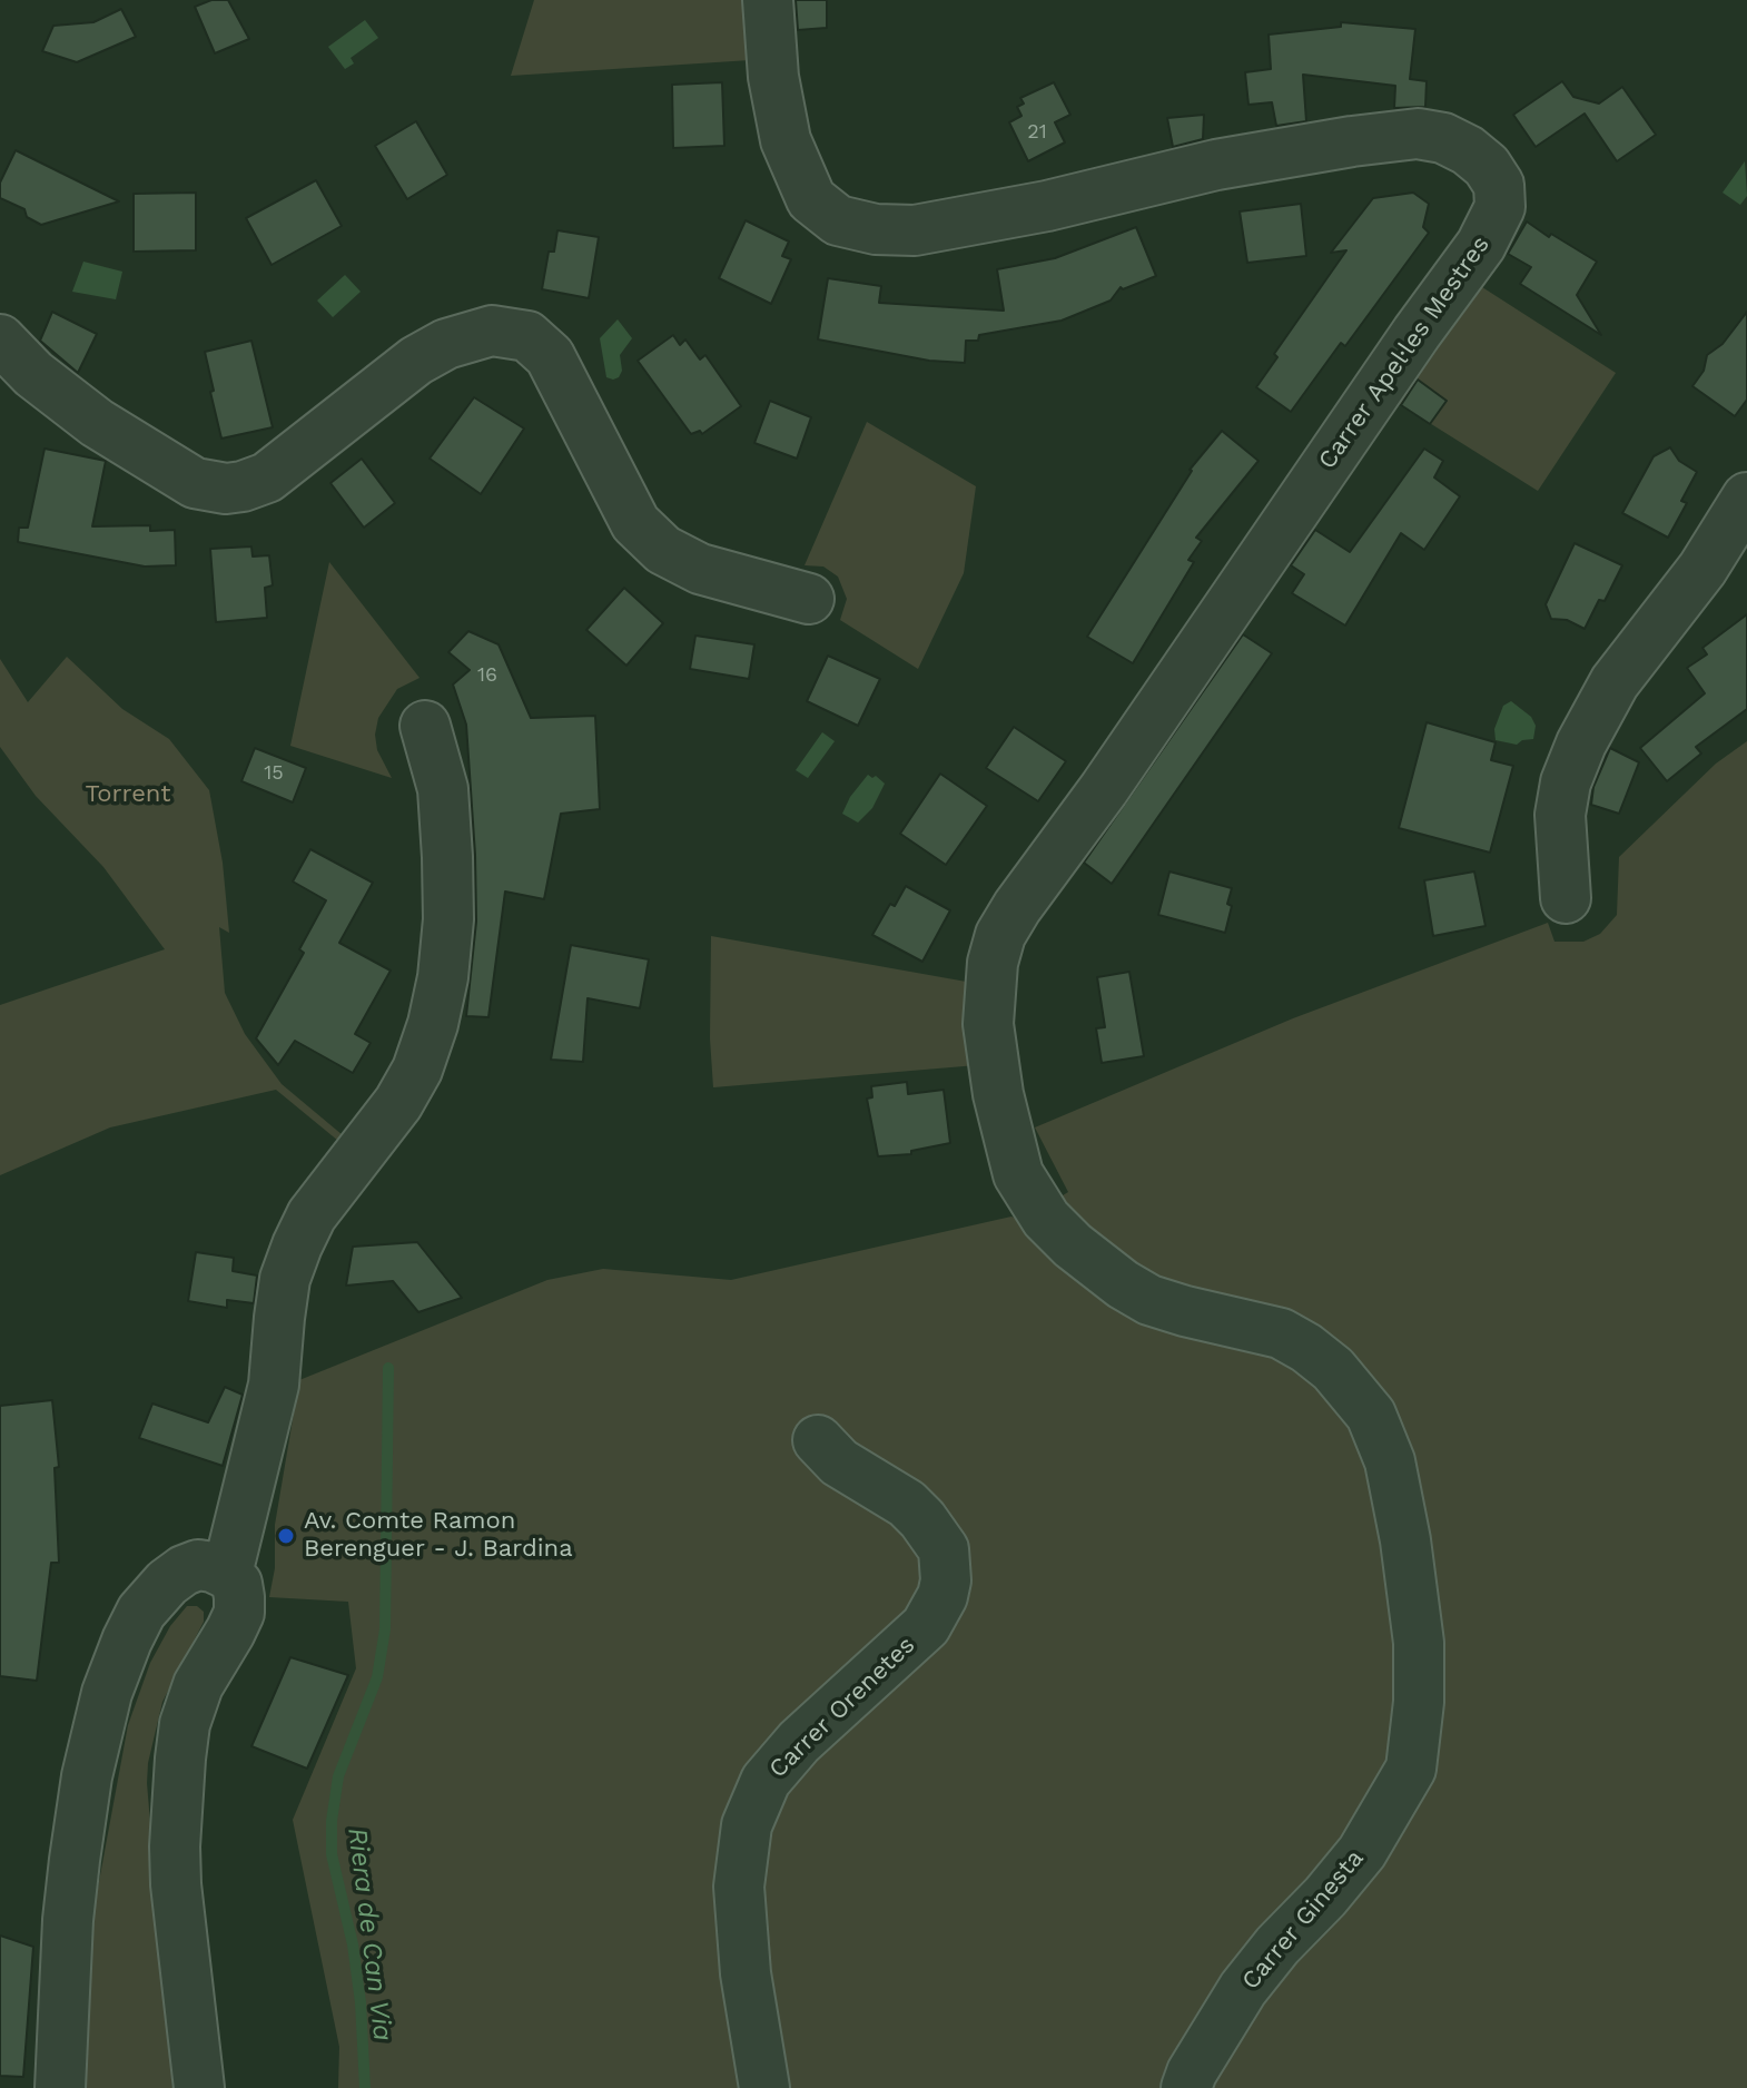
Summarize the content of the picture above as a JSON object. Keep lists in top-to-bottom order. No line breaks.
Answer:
{"streets":{"street":["Carrer Apel·les Mestres","Carrer Orenetes","Carrer Ginesta"]},"crossings":[["Carrer Apel·les Mestres","Carrer Ginesta"]],"water":["Riera de Can Via"],"parks":["Torrent"],"places":["Av. Comte Ramon Berenguer - J. Bardina"],"house_numbers":["21","16","15"]}
